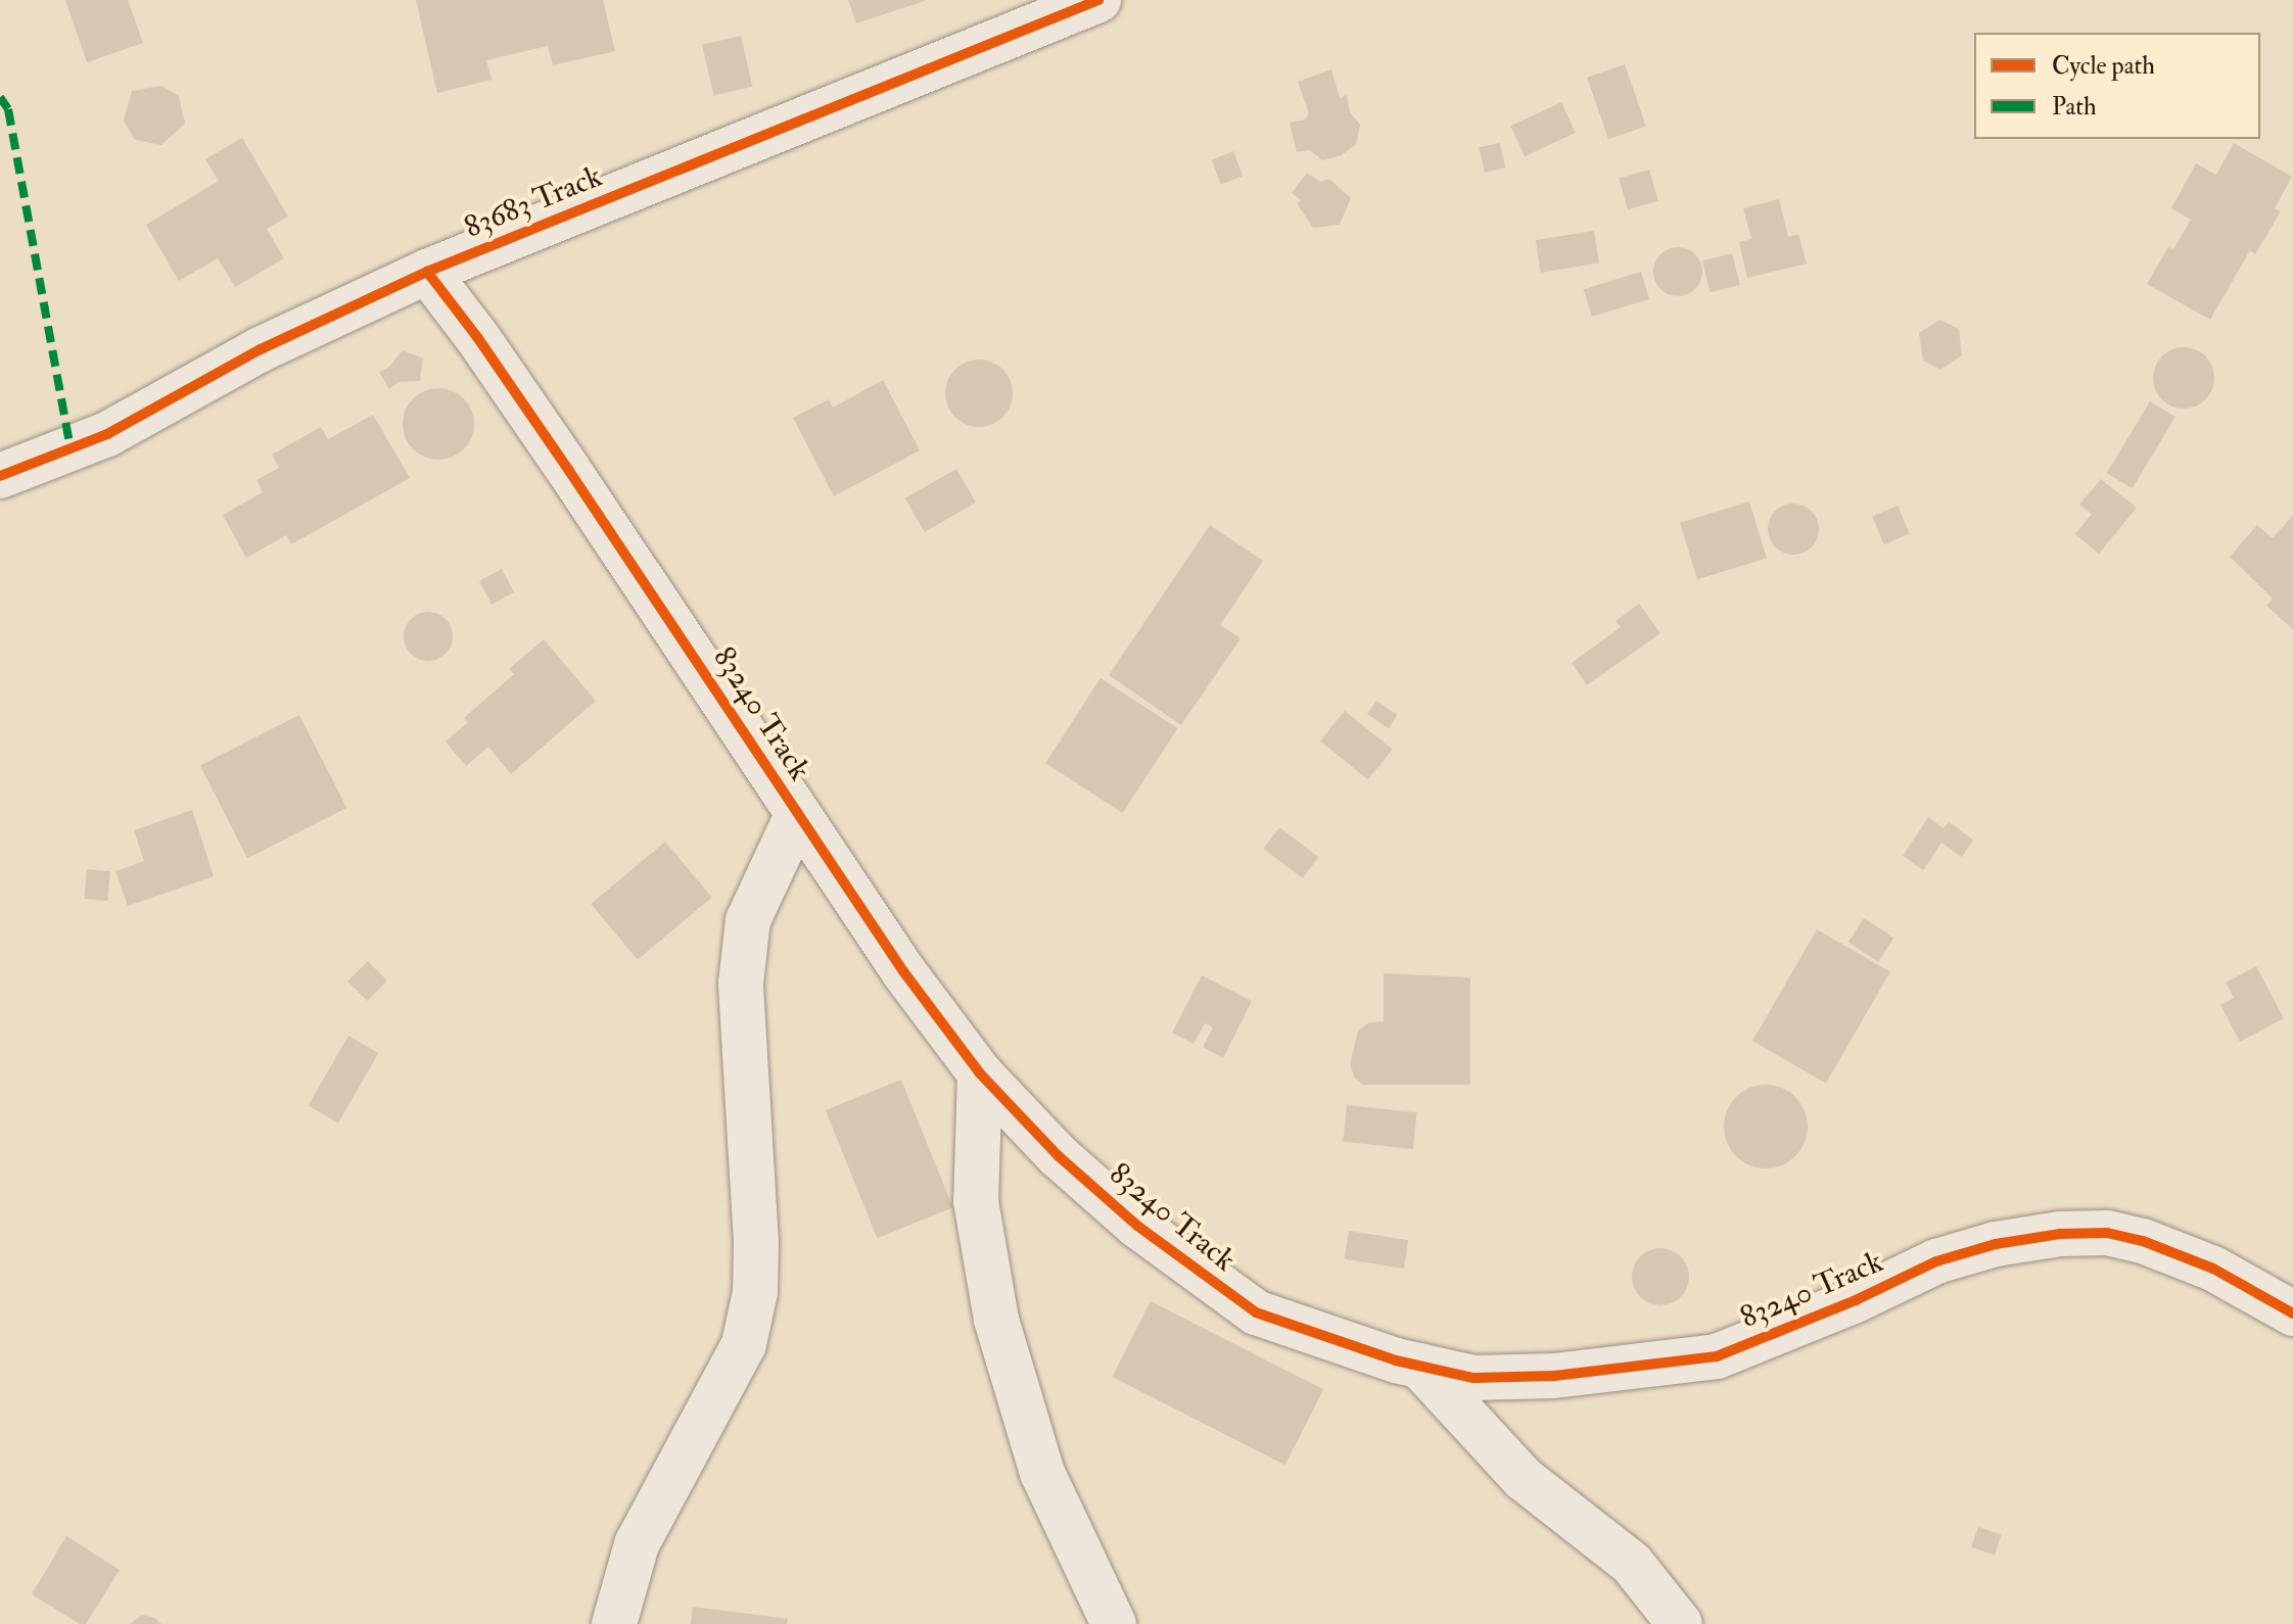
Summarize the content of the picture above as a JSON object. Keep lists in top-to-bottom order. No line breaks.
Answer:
{"streets":{"street":["83683 Track","83240 Track"]},"crossings":[["83683 Track","83240 Track"]],"legend":["Cycle path","Path"]}
